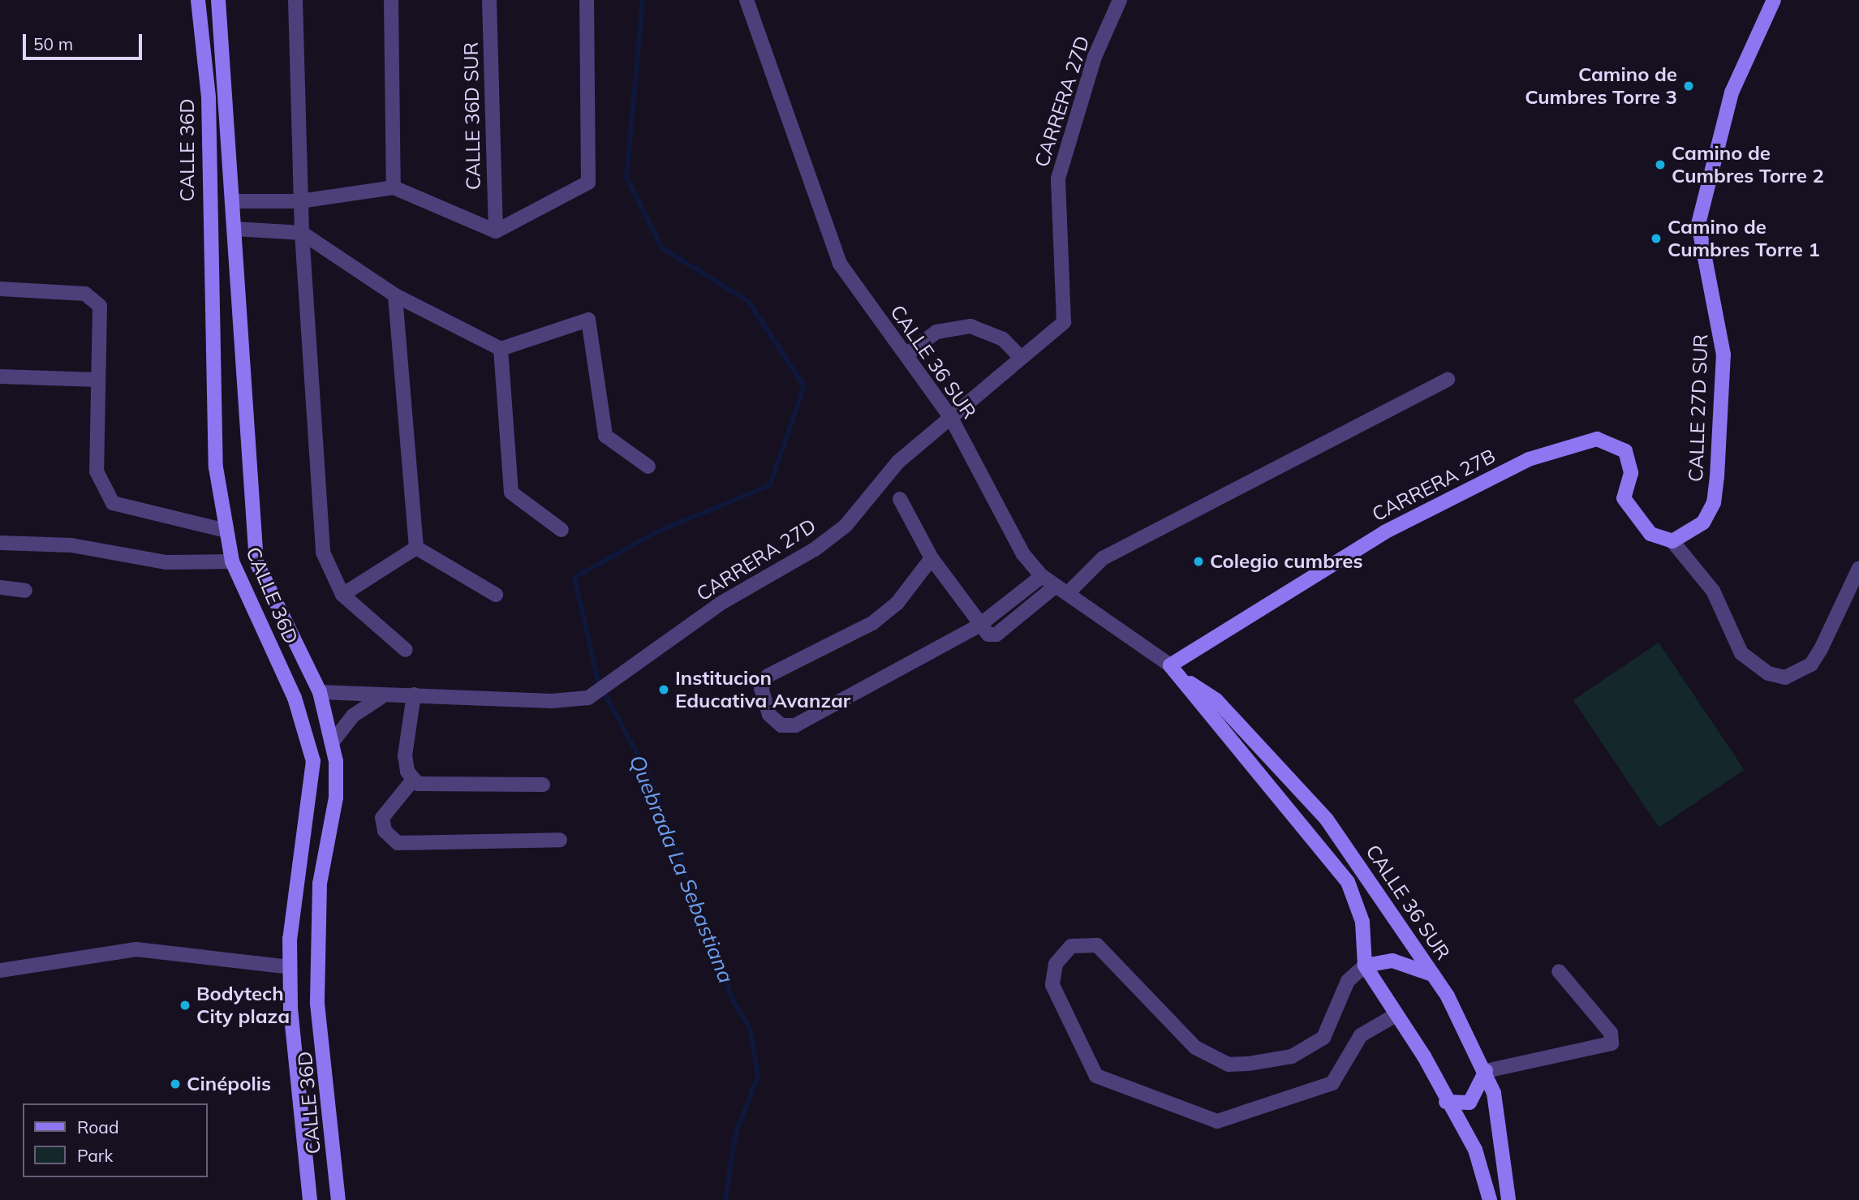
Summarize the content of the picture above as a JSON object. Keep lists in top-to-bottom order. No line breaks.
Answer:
{"streets":{"street":["CARRERA 27D","CALLE 36D SUR","CALLE 36D","CALLE 36 SUR","CALLE 27D SUR","CARRERA 27B"]},"crossings":[["CARRERA 27D","CALLE 36D"],["CARRERA 27D","CALLE 36 SUR"],["CALLE 36 SUR","CARRERA 27B"],["CALLE 27D SUR","CARRERA 27B"]],"water":["Quebrada La Sebastiana"],"places":["Camino de Cumbres Torre 3","Camino de Cumbres Torre 2","Camino de Cumbres Torre 1","Colegio cumbres","Institucion Educativa Avanzar","Bodytech City plaza","Cinépolis"],"legend":["Road","Park"],"scale_bar":"50 m"}
